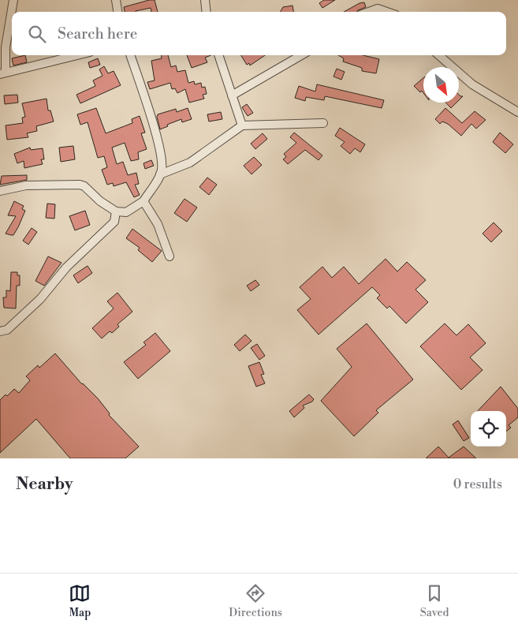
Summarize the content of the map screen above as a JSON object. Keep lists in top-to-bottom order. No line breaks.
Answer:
{"north":"bottom right","page":{"search":"Search here","heading":["Nearby","0 results"],"nav":["Map","Directions","Saved"]}}
